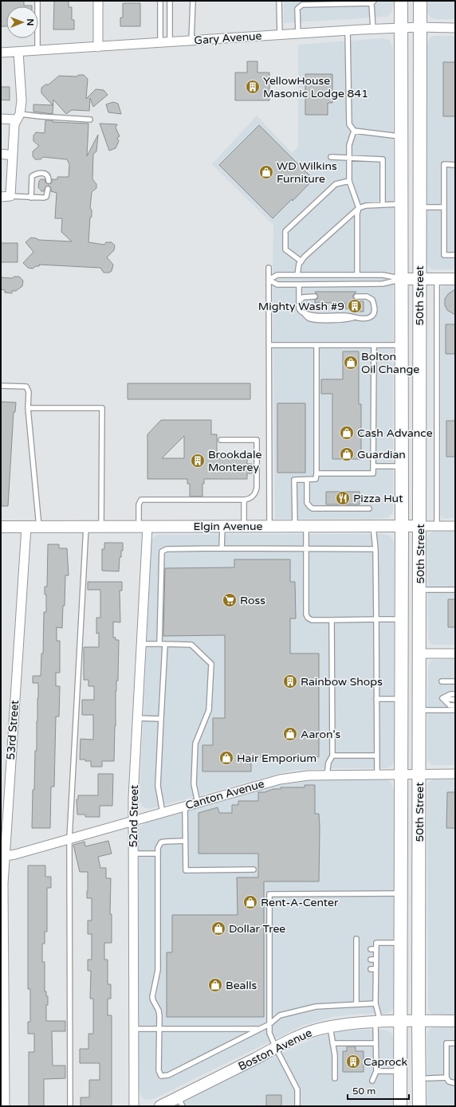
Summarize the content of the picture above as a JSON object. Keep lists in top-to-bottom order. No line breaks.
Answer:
{"streets":{"main road":["50th Street"],"street":["Gary Avenue","Elgin Avenue","53rd Street","Canton Avenue","52nd Street","Boston Avenue"]},"crossings":[["Gary Avenue","50th Street"],["50th Street","Elgin Avenue"],["50th Street","Canton Avenue"],["50th Street","Boston Avenue"],["Elgin Avenue","53rd Street"],["Elgin Avenue","52nd Street"],["53rd Street","Canton Avenue"],["Canton Avenue","52nd Street"]],"places":{"building":["YellowHouse Masonic Lodge 841","Mighty Wash #9","Brookdale Monterey","Rainbow Shops","Caprock"],"shop":["WD Wilkins Furniture","Bolton Oil Change","Cash Advance","Guardian","Aaron's","Hair Emporium","Rent-A-Center","Dollar Tree","Bealls"],"restaurant":["Pizza Hut"],"supermarket":["Ross"]},"scale_bar":"50 m","north":"right"}
